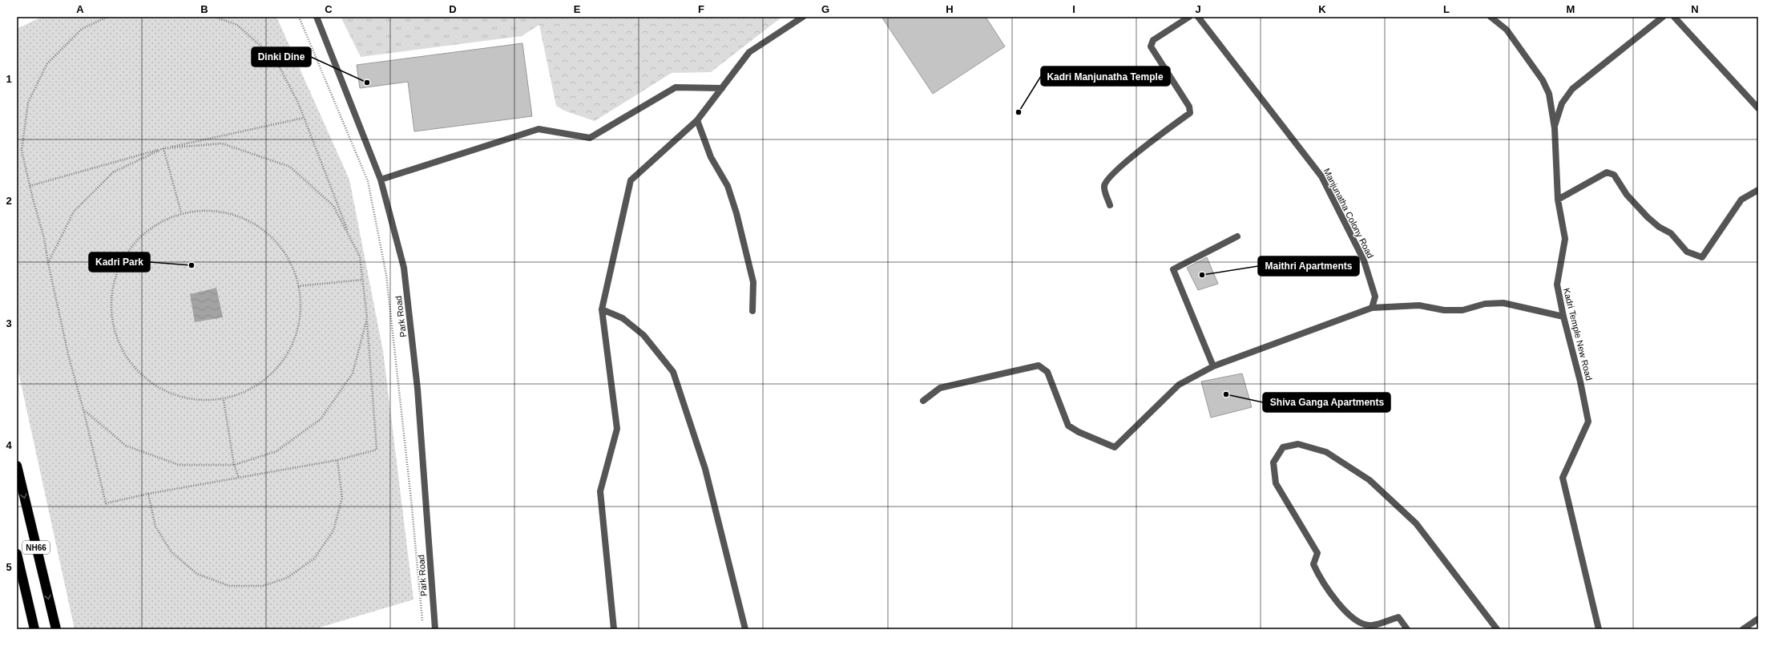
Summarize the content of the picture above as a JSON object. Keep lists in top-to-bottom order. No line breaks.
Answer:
{"streets":{"highway":["NH66"],"street":["Manjunatha Colony Road","Park Road","Kadri Temple New Road"]},"places":["Dinki Dine","Kadri Manjunatha Temple","Kadri Park","Maithri Apartments","Shiva Ganga Apartments"],"grid":{"columns":["A","B","C","D","E","F","G","H","I","J","K","L","M","N"],"rows":["1","2","3","4","5"]}}
